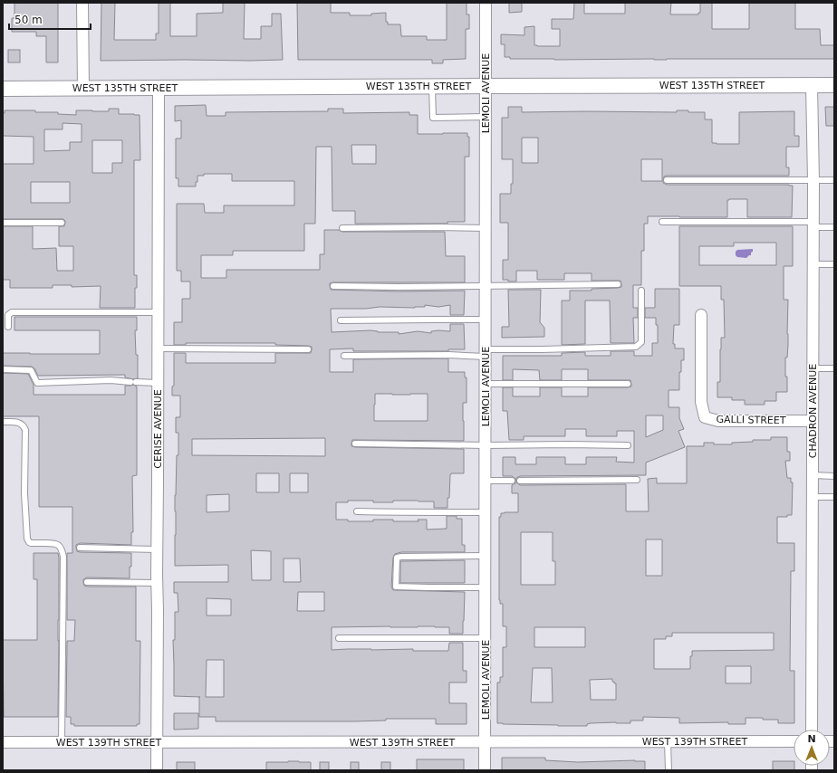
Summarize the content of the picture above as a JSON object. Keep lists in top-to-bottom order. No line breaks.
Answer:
{"streets":{"street":["WEST 135TH STREET","LEMOLI AVENUE","CHADRON AVENUE","GALLI STREET","CERISE AVENUE","WEST 139TH STREET"]},"crossings":[["WEST 135TH STREET","LEMOLI AVENUE"],["WEST 135TH STREET","CHADRON AVENUE"],["WEST 135TH STREET","CERISE AVENUE"],["LEMOLI AVENUE","WEST 139TH STREET"],["CHADRON AVENUE","GALLI STREET"],["CERISE AVENUE","WEST 139TH STREET"]],"scale_bar":"50 m","north":"top"}
